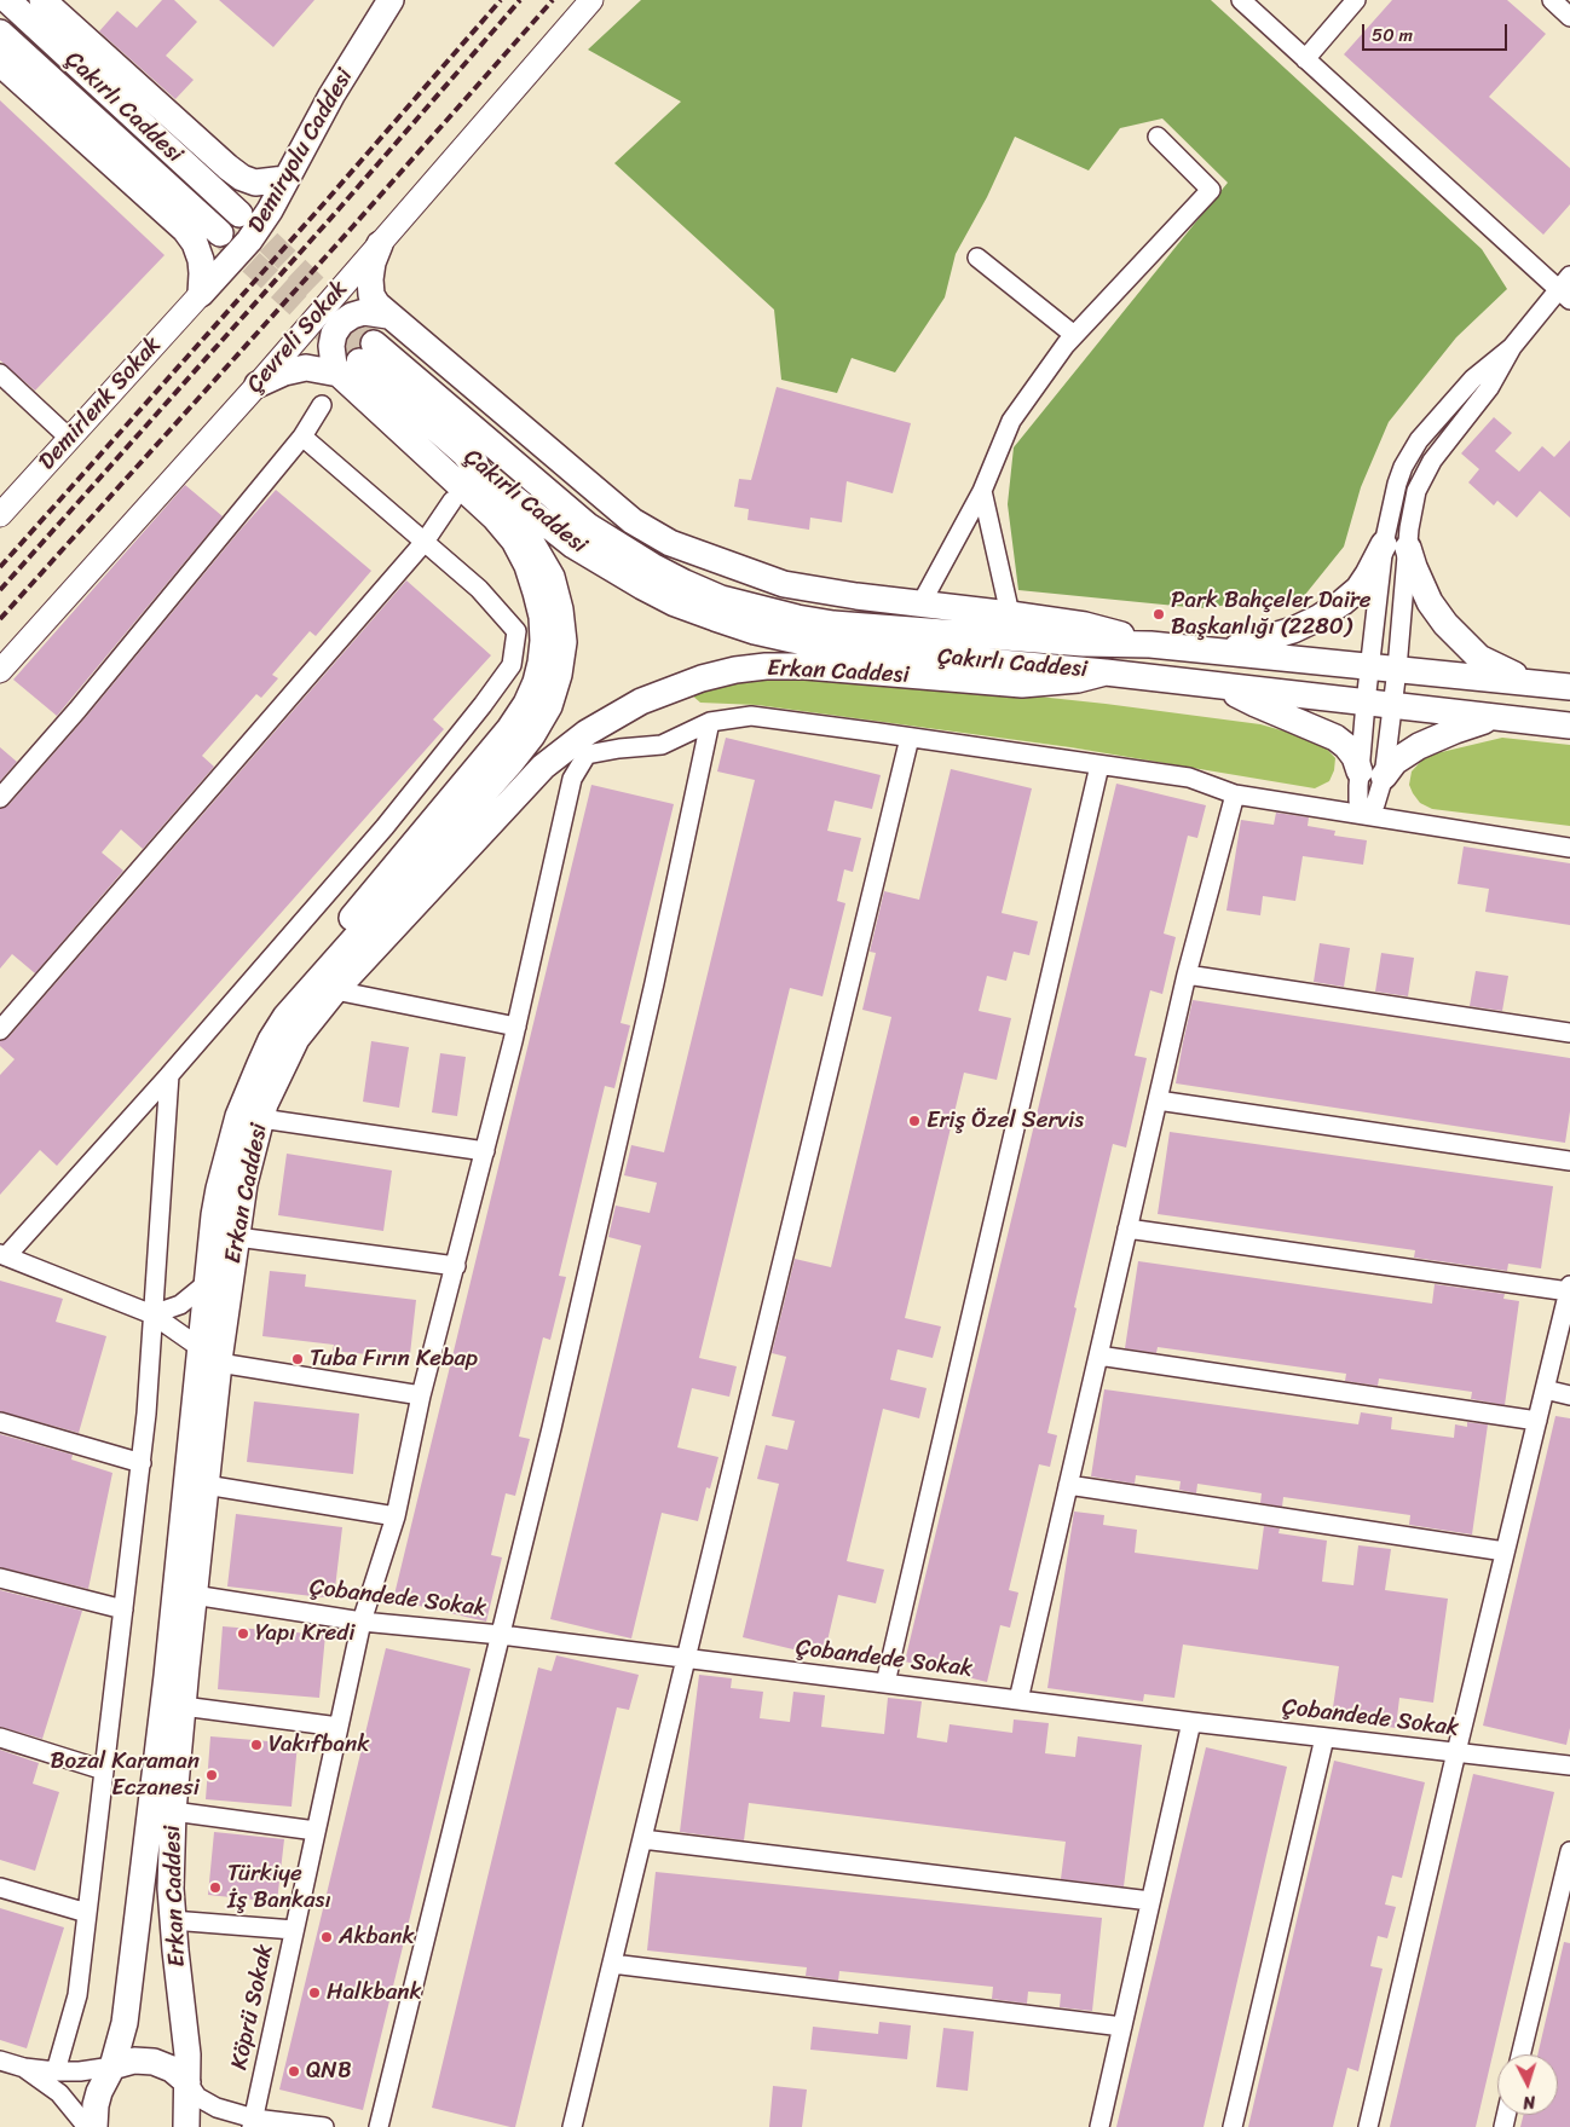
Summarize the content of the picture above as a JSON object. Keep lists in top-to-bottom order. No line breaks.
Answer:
{"streets":{"main road":["Çakırlı Caddesi","Demiryolu Caddesi","Erkan Caddesi"],"street":["Çevreli Sokak","Demirlenk Sokak","Çobandede Sokak","Köprü Sokak"]},"crossings":[["Çakırlı Caddesi","Erkan Caddesi"],["Demiryolu Caddesi","Demirlenk Sokak"],["Erkan Caddesi","Çobandede Sokak"],["Çobandede Sokak","Köprü Sokak"]],"places":["Park Bahçeler Dai̇re Başkanlığı (2280)","Eriş Özel Servis","Tuba Fırın Kebap","Yapı Kredi","Vakıfbank","Bozal Karaman Eczanesi","Türkiye İş Bankası","Akbank","Halkbank","QNB"],"scale_bar":"50 m","north":"bottom"}
